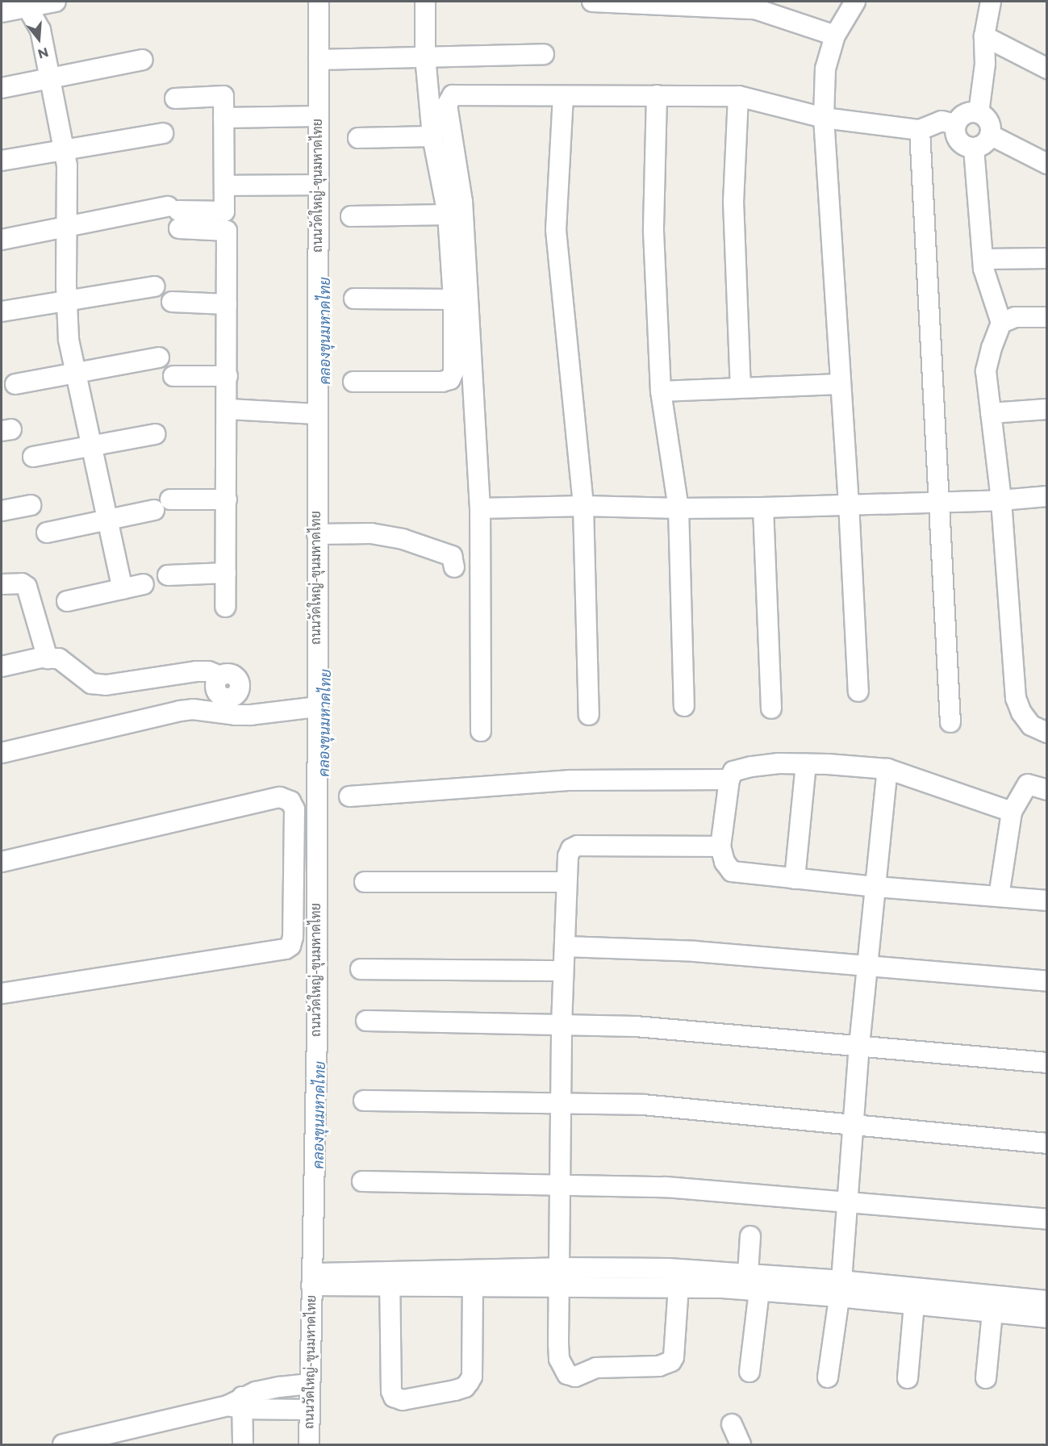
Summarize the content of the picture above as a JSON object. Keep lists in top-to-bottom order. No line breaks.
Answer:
{"streets":{"street":["ถนนวัดใหญ่-ขุนมหาดไทย"]},"water":["คลองขุนมหาดไทย"],"north":"bottom"}
